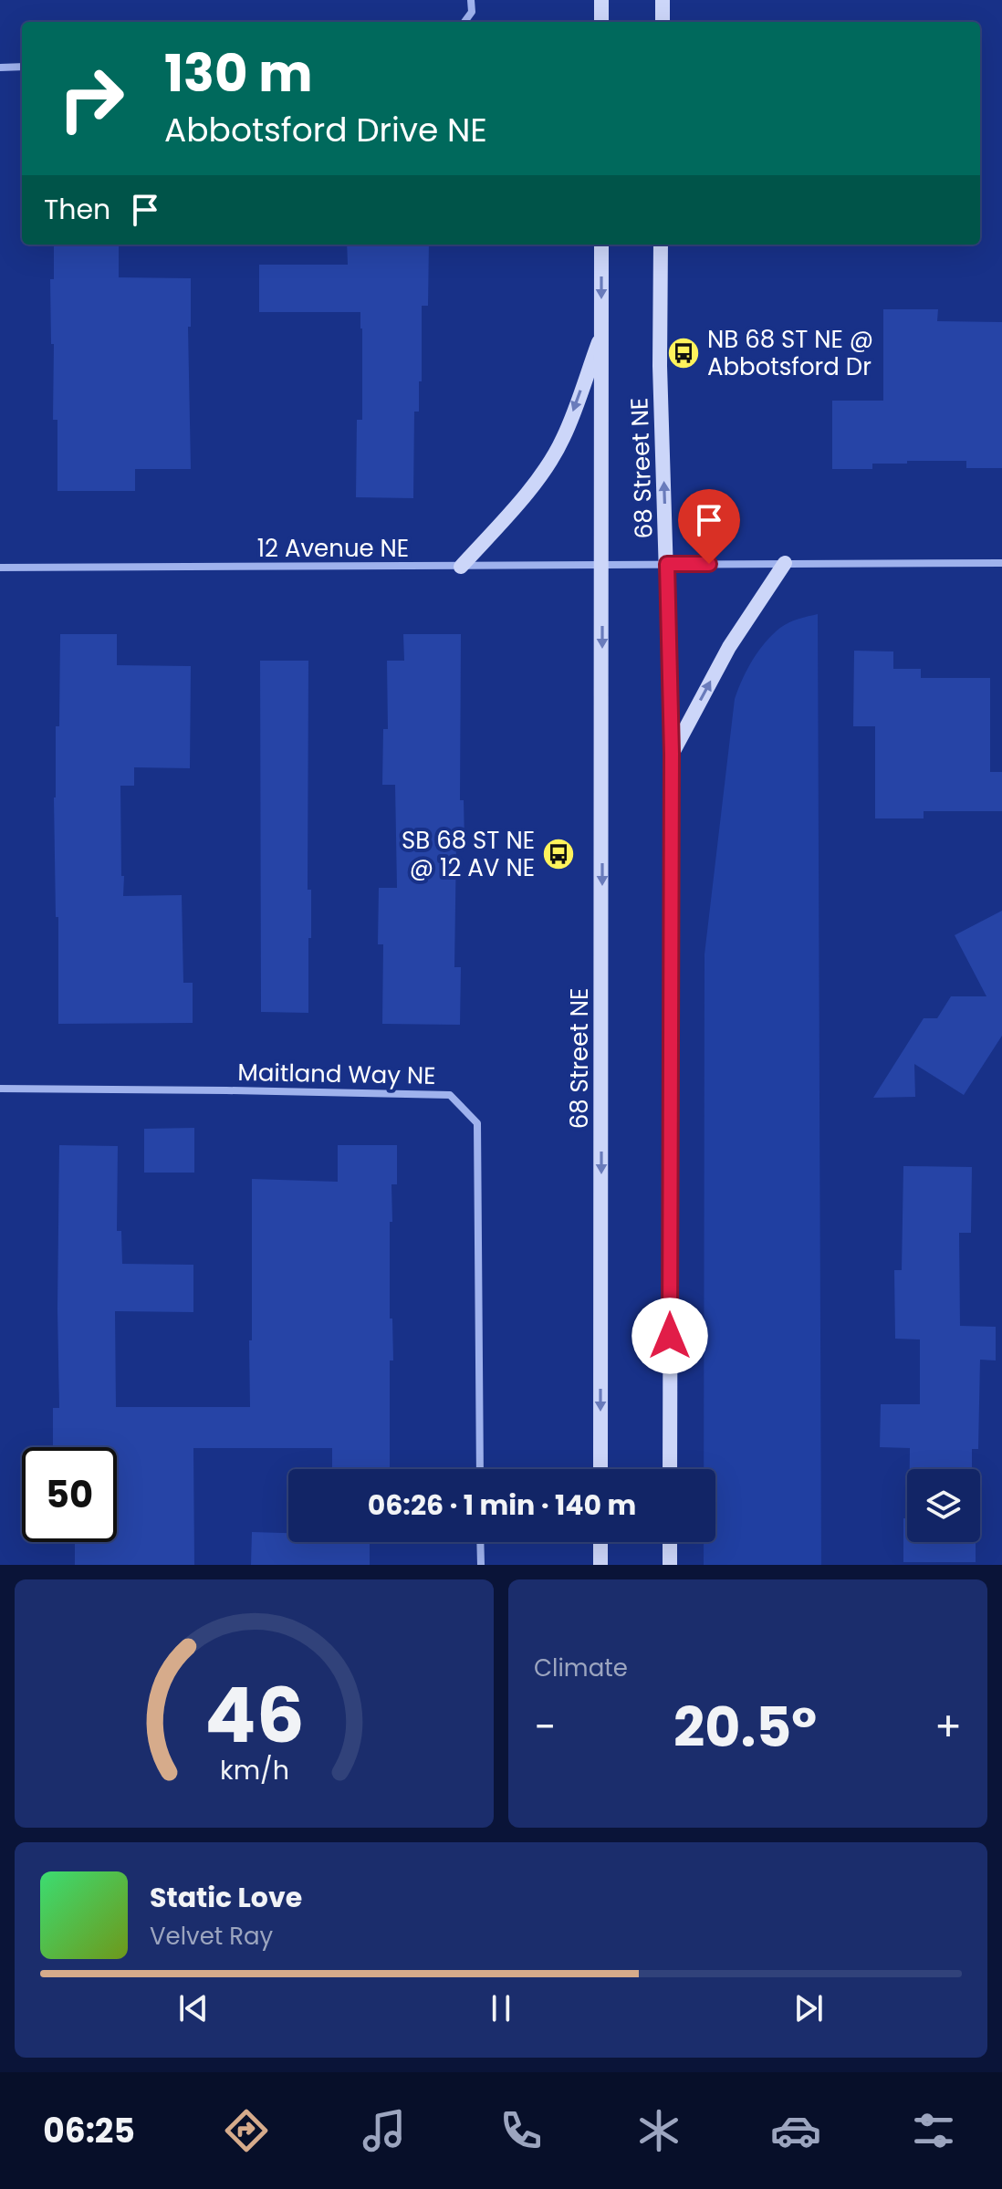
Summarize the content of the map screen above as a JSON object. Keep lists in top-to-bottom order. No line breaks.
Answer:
{"streets":{"main road":["68 Street NE"],"street":["12 Avenue NE","Maitland Way NE"]},"crossings":[["68 Street NE","12 Avenue NE"]],"places":{"bus stop":["NB 68 ST NE @ Abbotsford Dr","SB 68 ST NE @ 12 AV NE"]},"page":{"turn":["130 m","Abbotsford Drive NE"],"then":"Then","limit":"50","trip":"06:26 · 1 min · 140 m","tile":"Climate","heat":["−","20.5°","+"],"song":["Static Love","Velvet Ray"],"tabs":"06:25","gauge":["46","km/h"]}}
